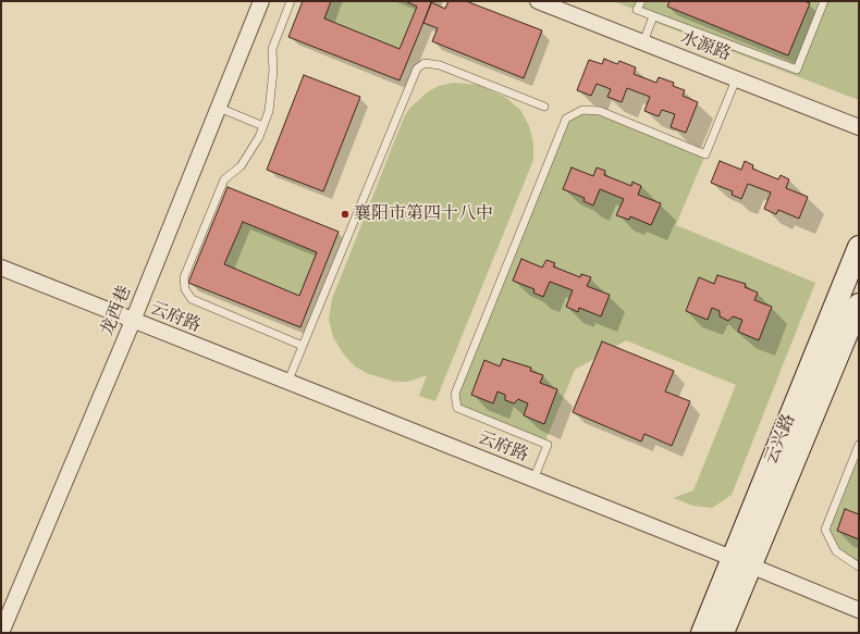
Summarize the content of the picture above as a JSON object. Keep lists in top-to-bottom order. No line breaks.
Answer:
{"streets":{"street":["水源路","龙西巷","云府路","云兴路"]},"crossings":[["龙西巷","云府路"],["云府路","云兴路"]],"places":["襄阳市第四十八中"]}
